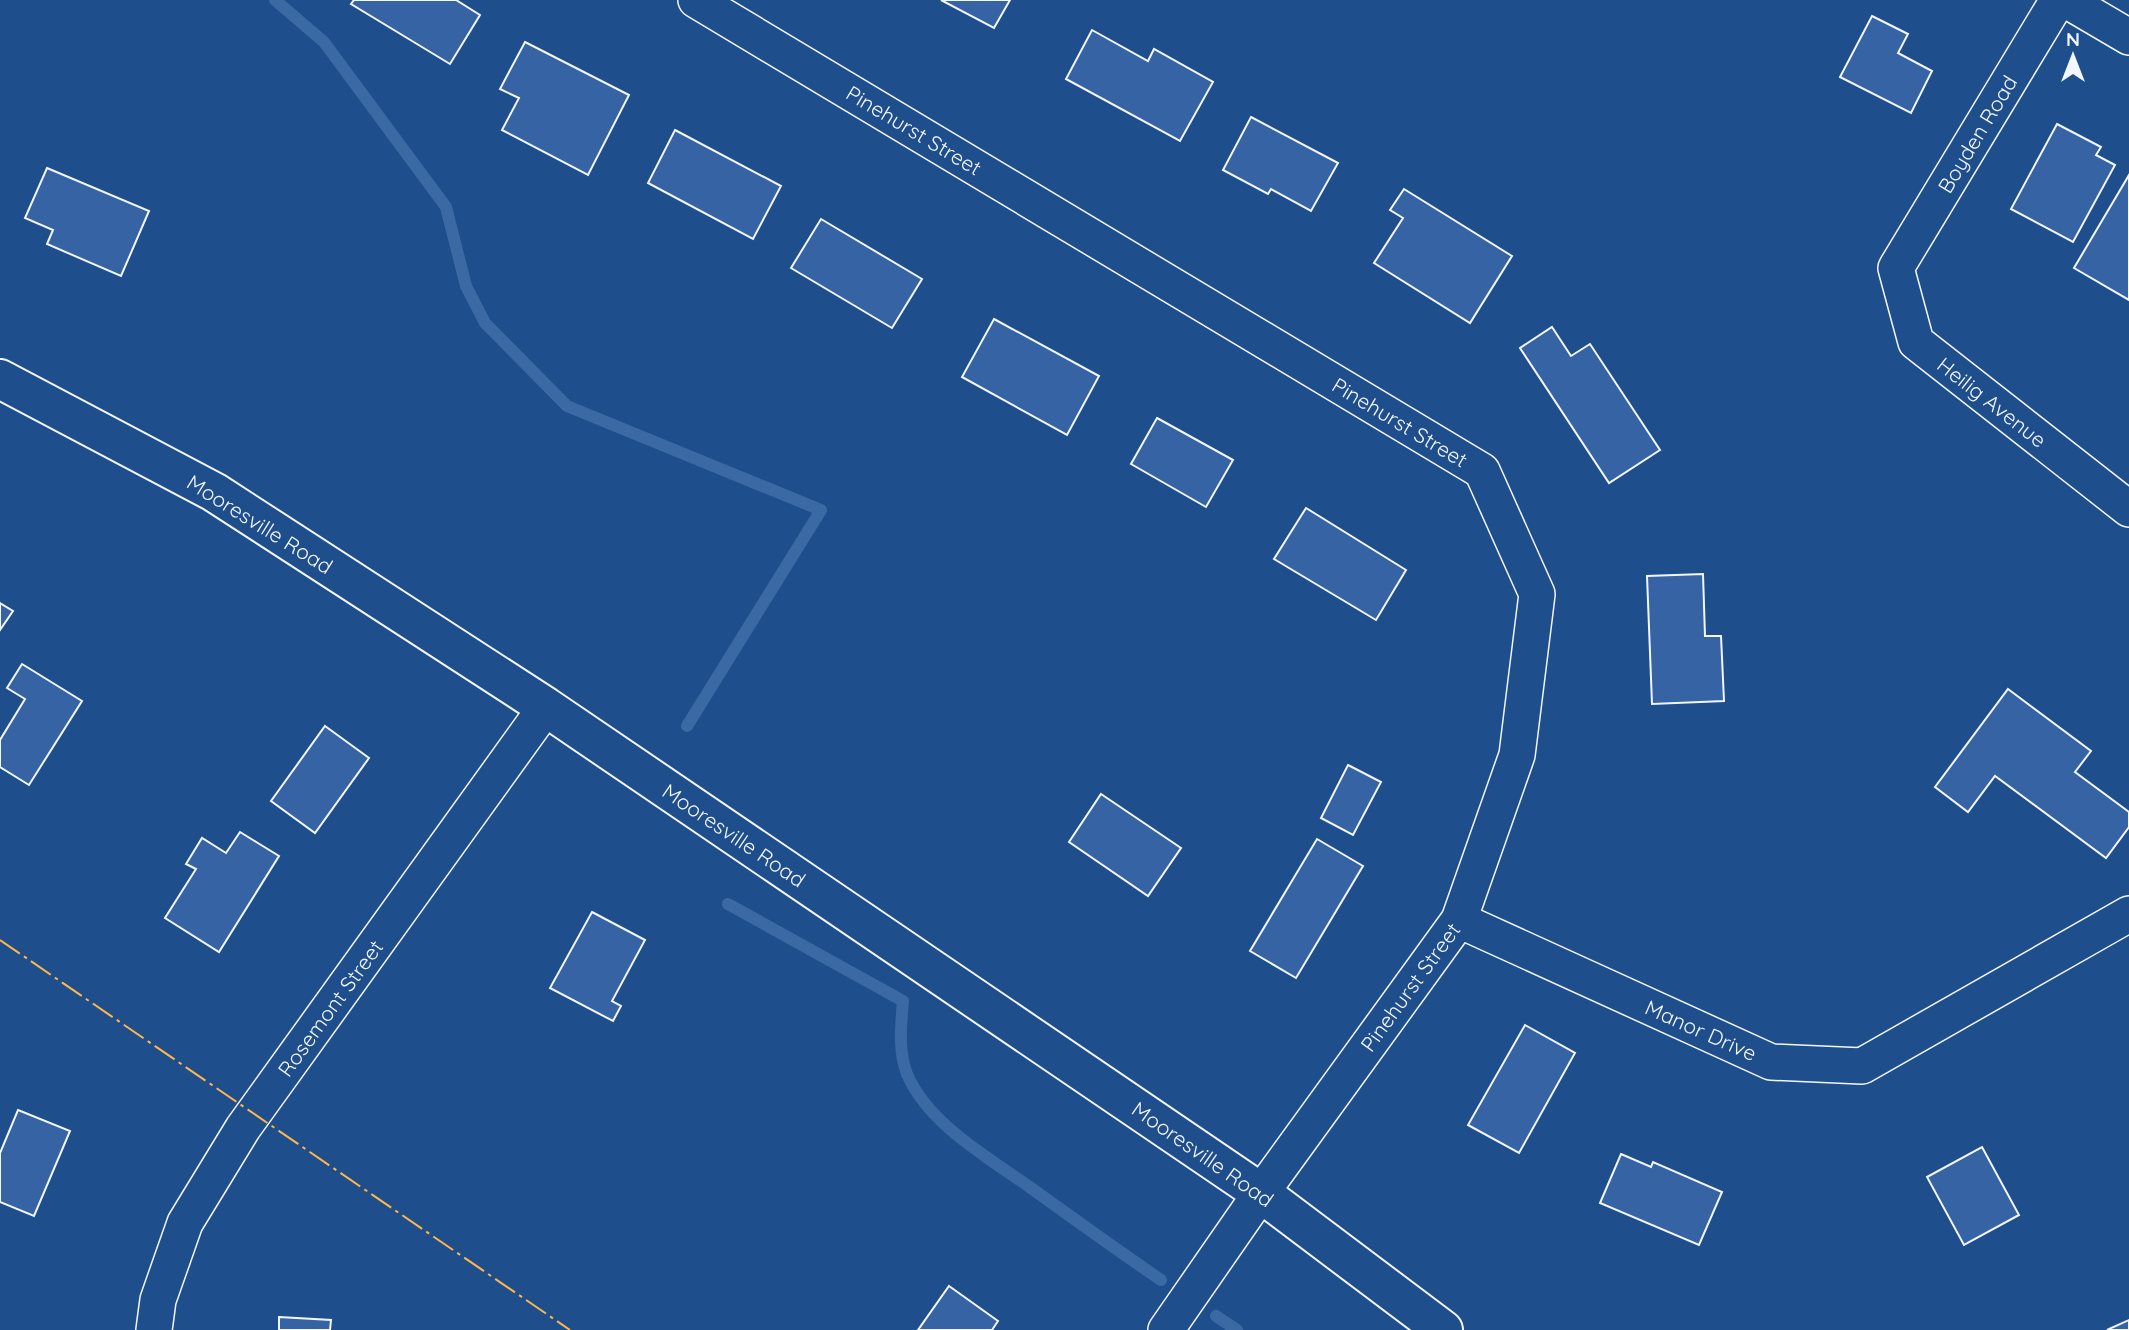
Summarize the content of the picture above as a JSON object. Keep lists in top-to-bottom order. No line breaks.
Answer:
{"streets":{"main road":["Mooresville Road"],"street":["Pinehurst Street","Boyden Road","Heilig Avenue","Rosemont Street","Manor Drive"]},"crossings":[["Pinehurst Street","Mooresville Road"],["Pinehurst Street","Manor Drive"],["Boyden Road","Heilig Avenue"],["Mooresville Road","Rosemont Street"]],"north":"top"}
